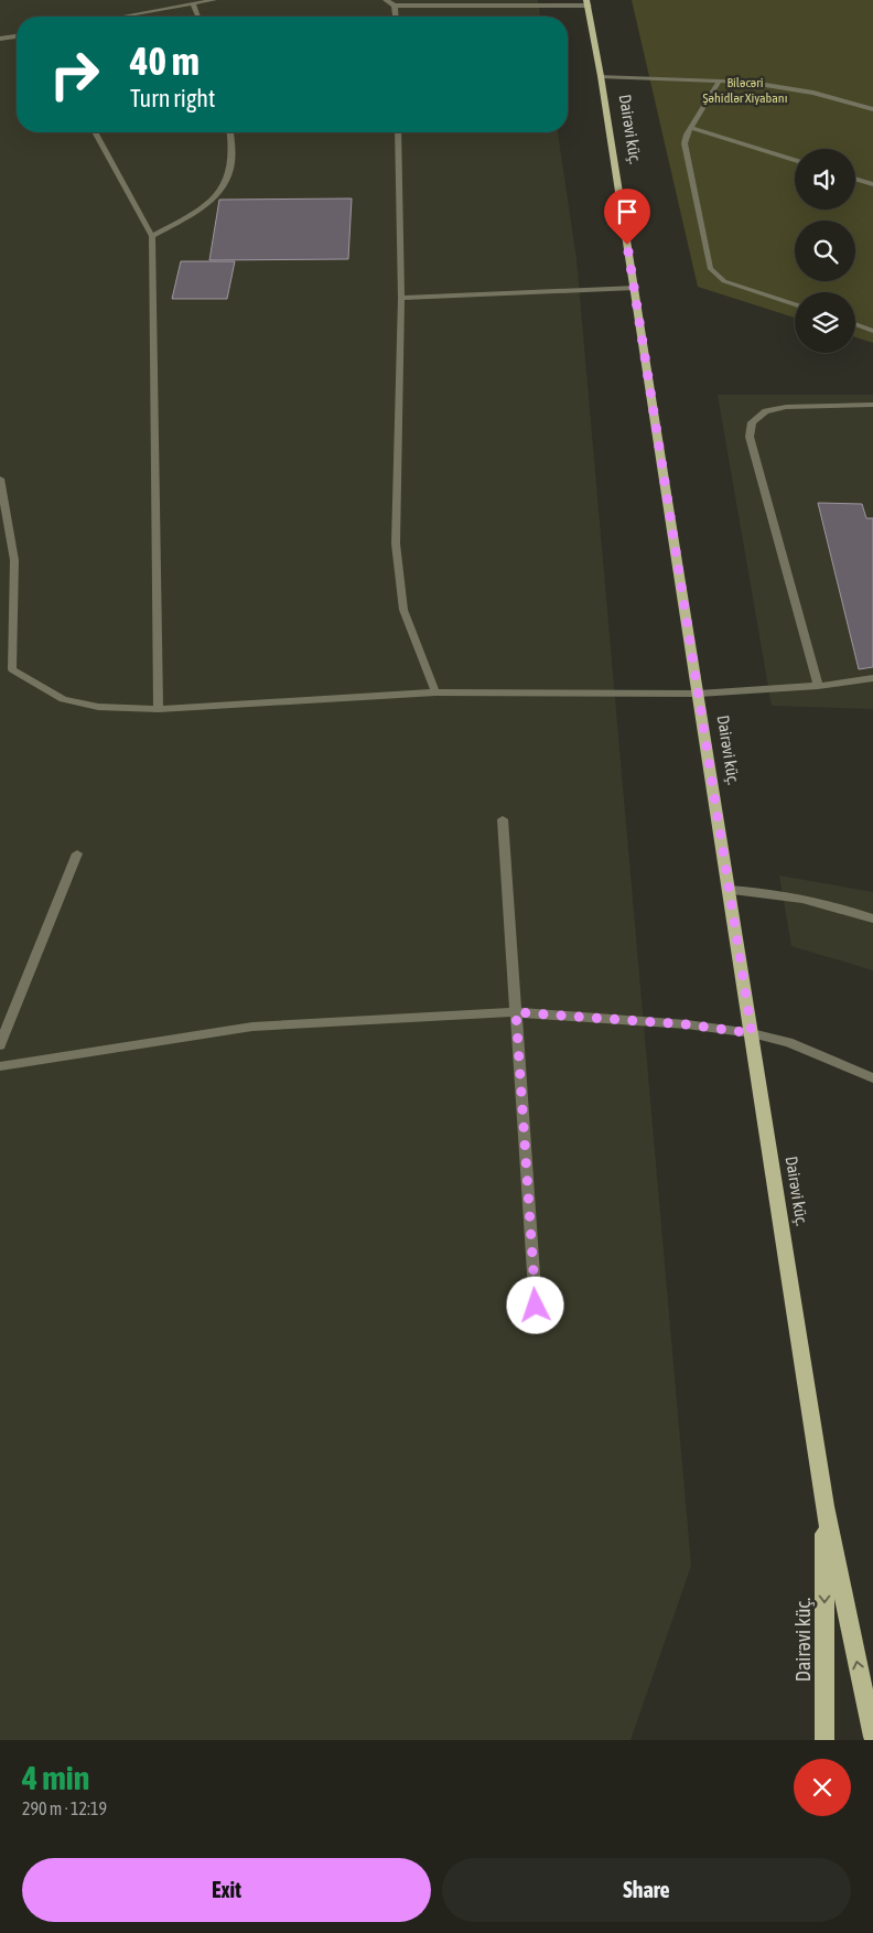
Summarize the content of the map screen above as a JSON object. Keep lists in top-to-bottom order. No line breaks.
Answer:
{"streets":{"main road":["Dairəvi küç."]},"parks":["Biləcəri Şəhidlər Xiyabanı"],"page":{"turn":["40 m","Turn right"],"heading":["4 min","290 m · 12:19"],"buttons":["Exit","Share"]}}
